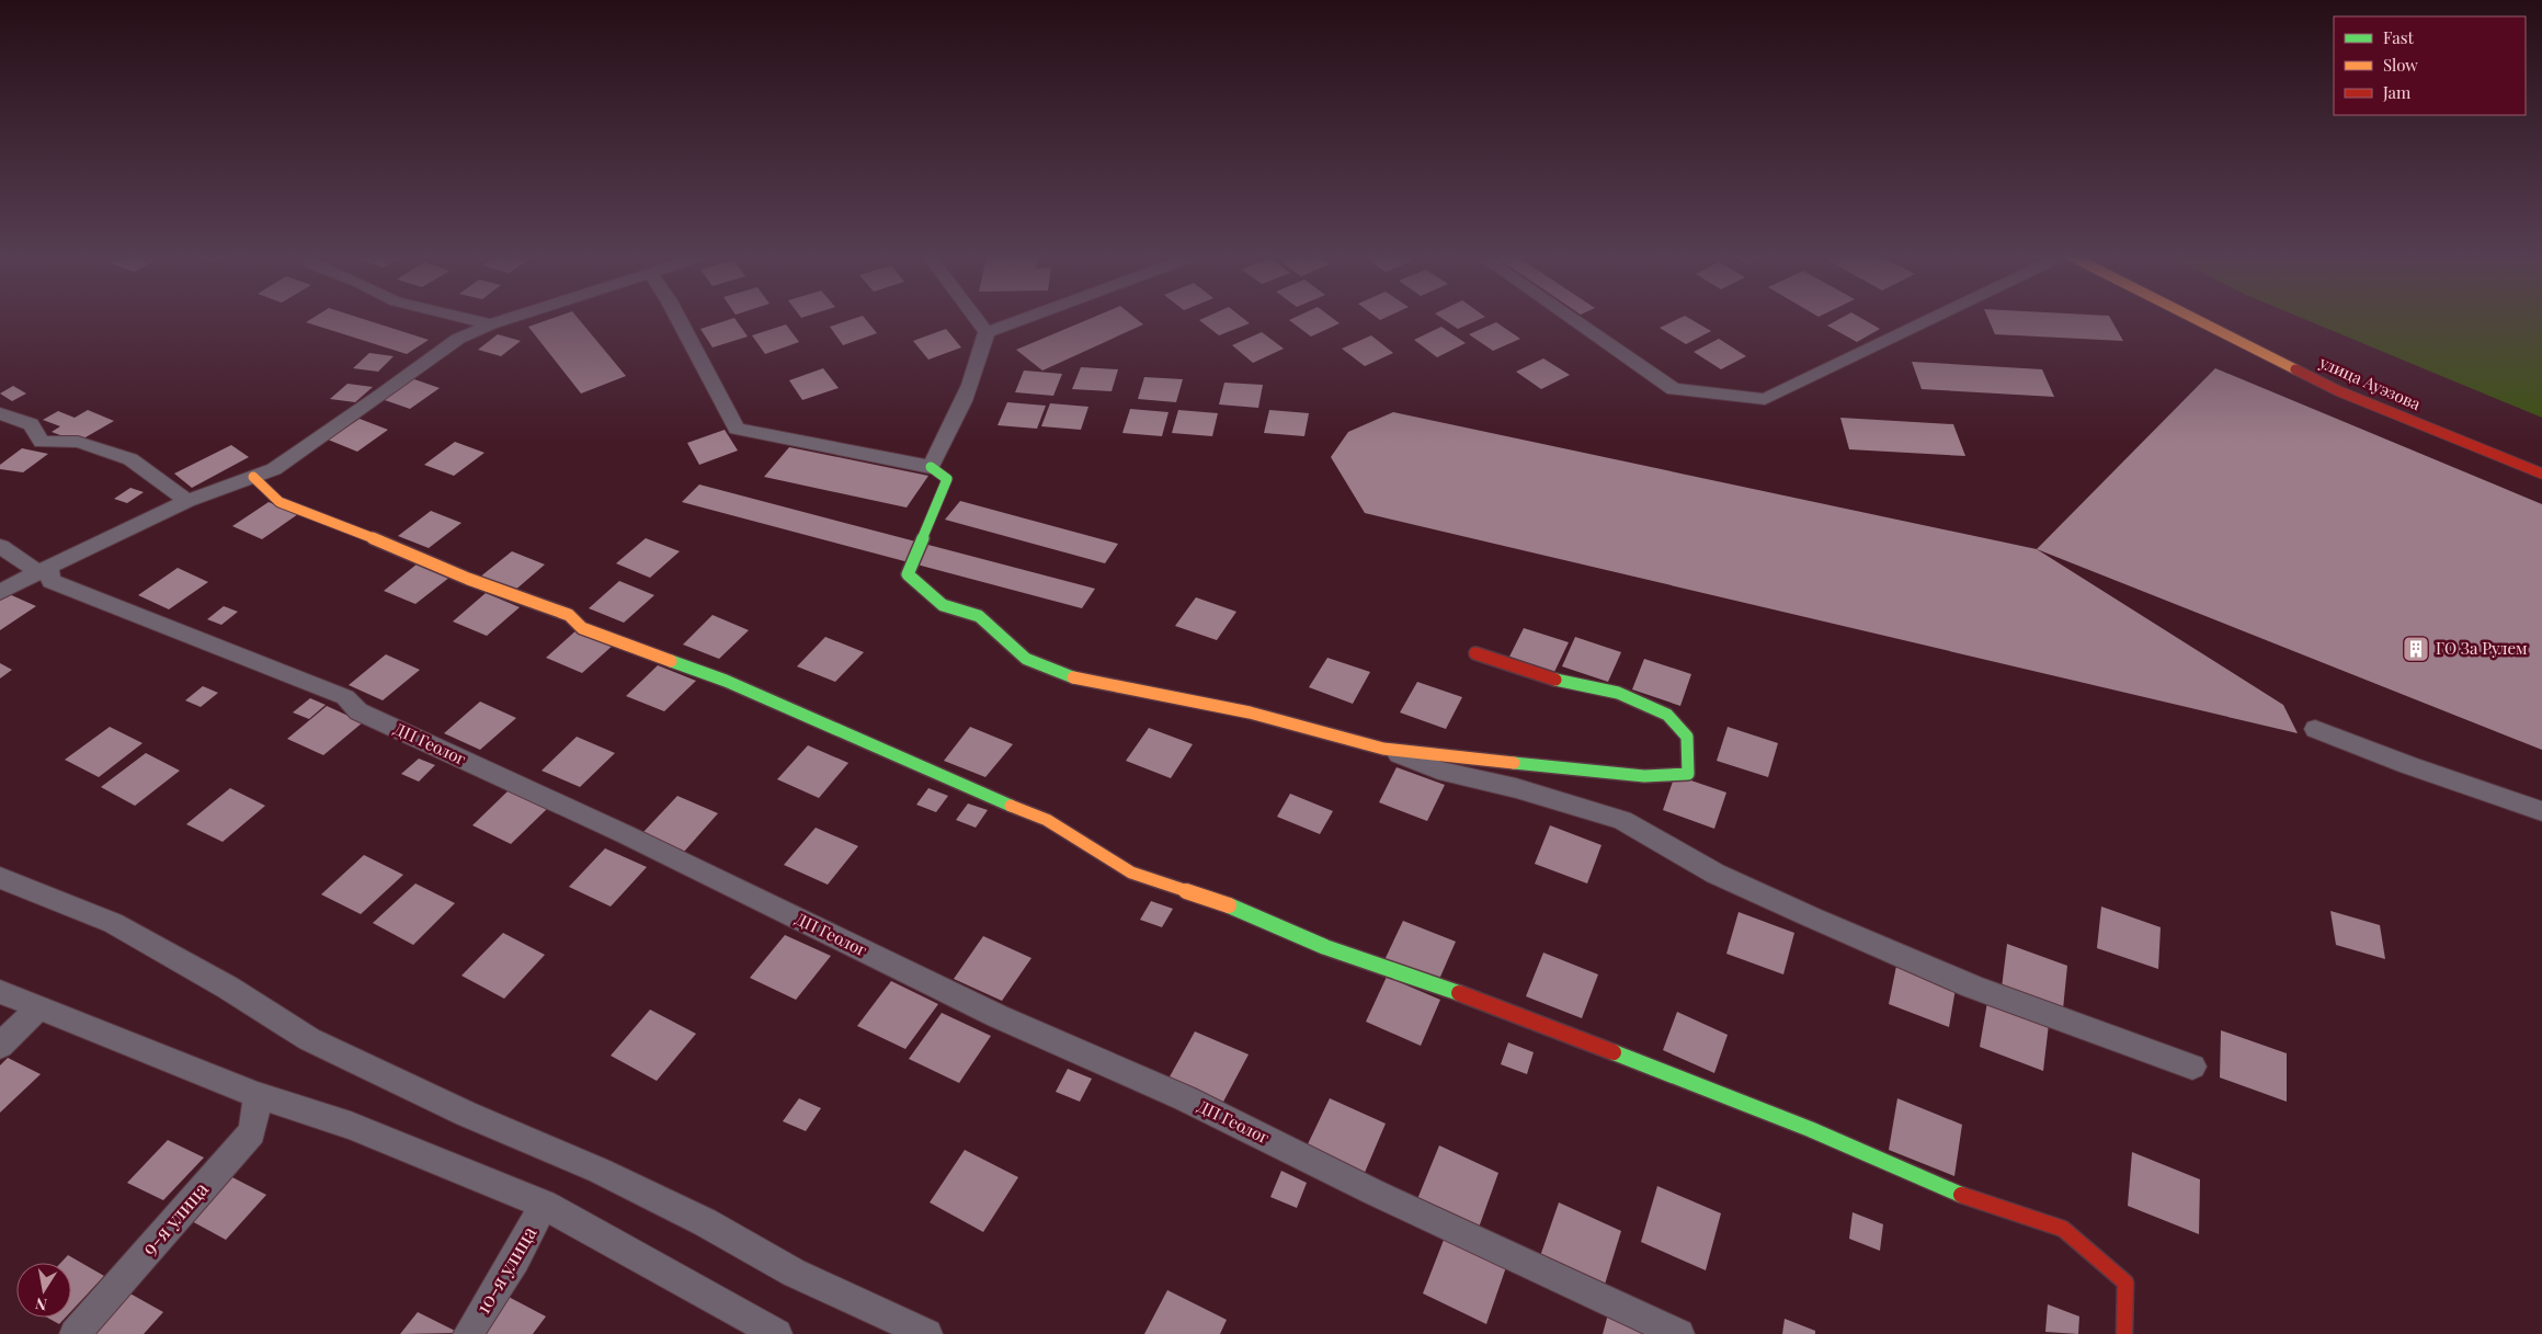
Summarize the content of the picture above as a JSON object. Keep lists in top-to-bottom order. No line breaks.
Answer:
{"streets":{"street":["улица Ауэзова","ДП Геолог","9-я улица","10-я улица"]},"places":{"building":["ГО За Рулем"]},"legend":["Fast","Slow","Jam"],"north":"bottom"}
